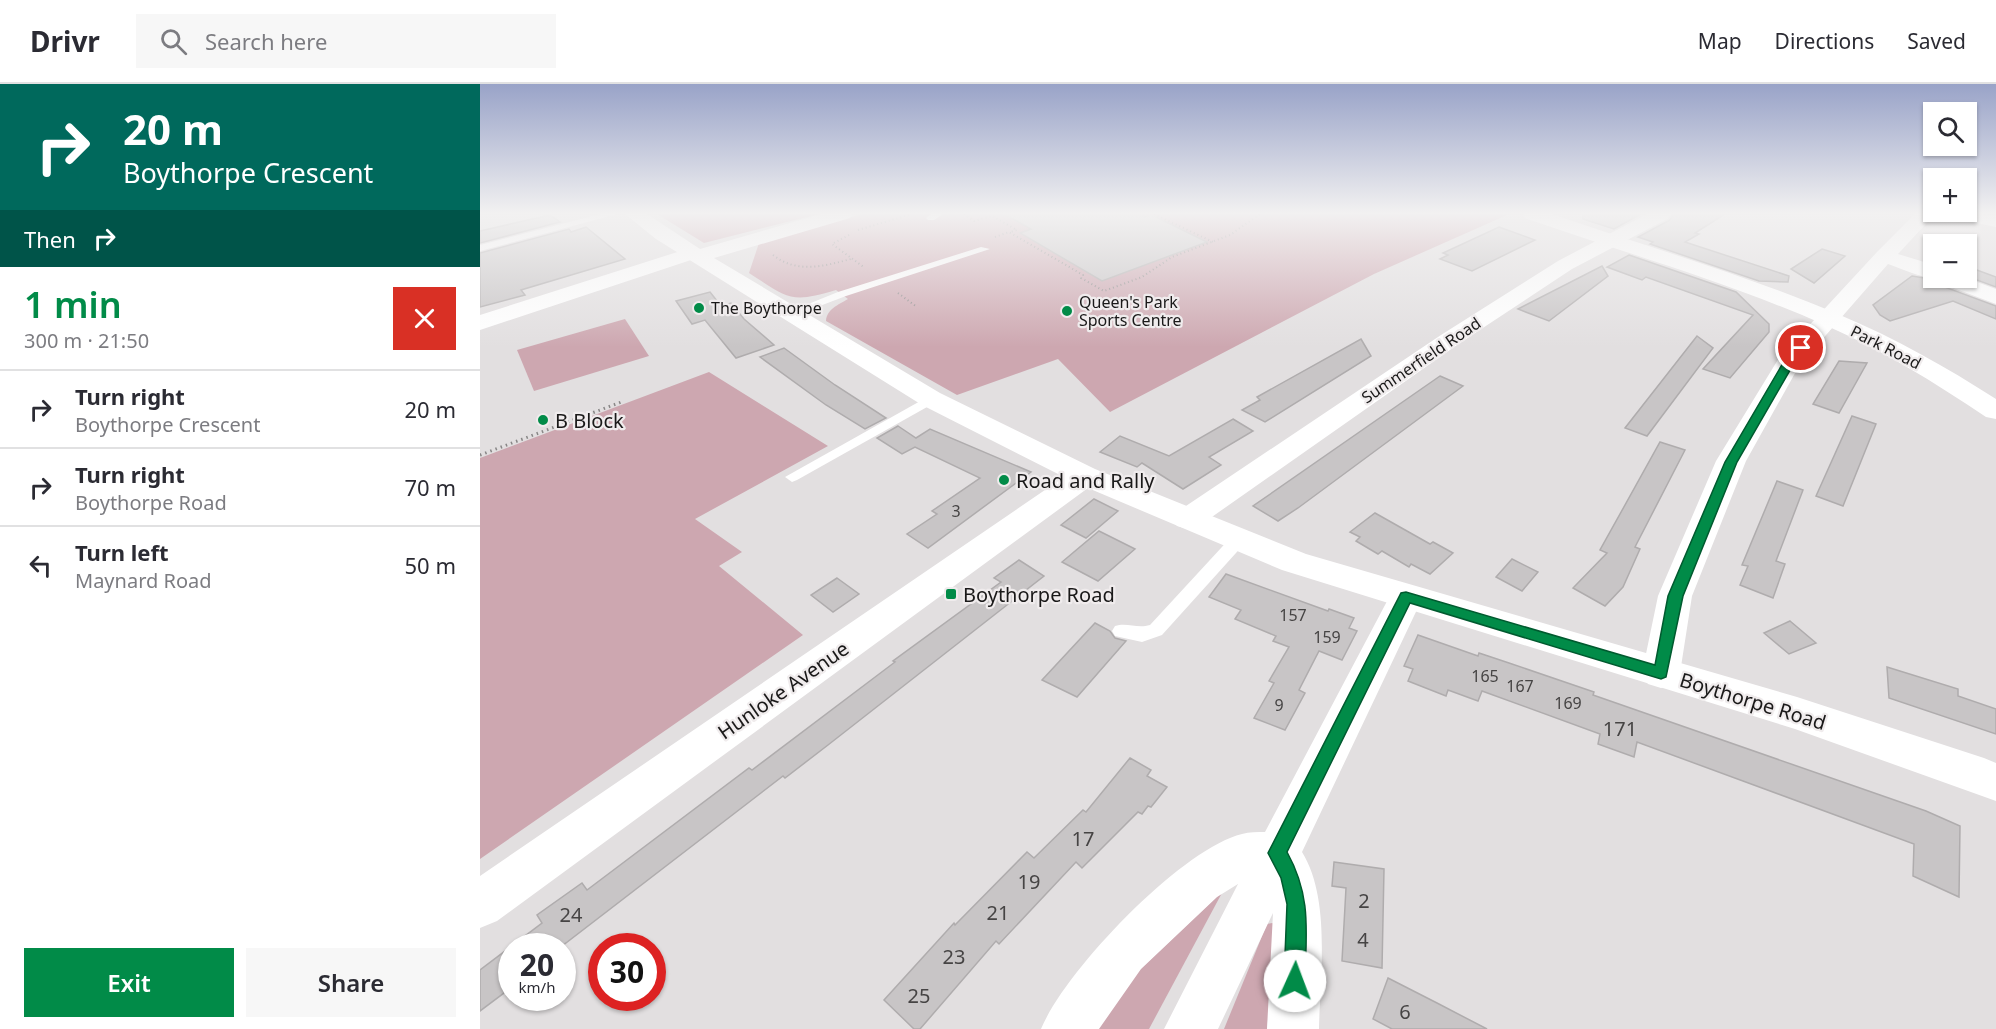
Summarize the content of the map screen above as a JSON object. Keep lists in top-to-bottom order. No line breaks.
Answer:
{"streets":{"street":["Park Road","Summerfield Road","Hunloke Avenue","Boythorpe Road"]},"crossings":[["Summerfield Road","Boythorpe Road"],["Hunloke Avenue","Boythorpe Road"]],"places":{"other":["The Boythorpe","Queen's Park Sports Centre","B Block","Road and Rally"],"transit":["Boythorpe Road"]},"house_numbers":["3","157","159","165","167","169","9","171","17","19","2","21","24","4","23","25","6"],"page":{"header":"Drivr","search":"Search here","nav":["Map","Directions","Saved"],"turn":["20 m","Boythorpe Crescent"],"map_buttons":["+","−"],"then":"Then","heading":["1 min","300 m · 21:50"],"list":[{"name":"Turn right","note":"Boythorpe Crescent","value":"20 m"},{"name":"Turn right","note":"Boythorpe Road","value":"70 m"},{"name":"Turn left","note":"Maynard Road","value":"50 m"}],"speed":"20 km/h","limit":"30","buttons":["Exit","Share"]}}
